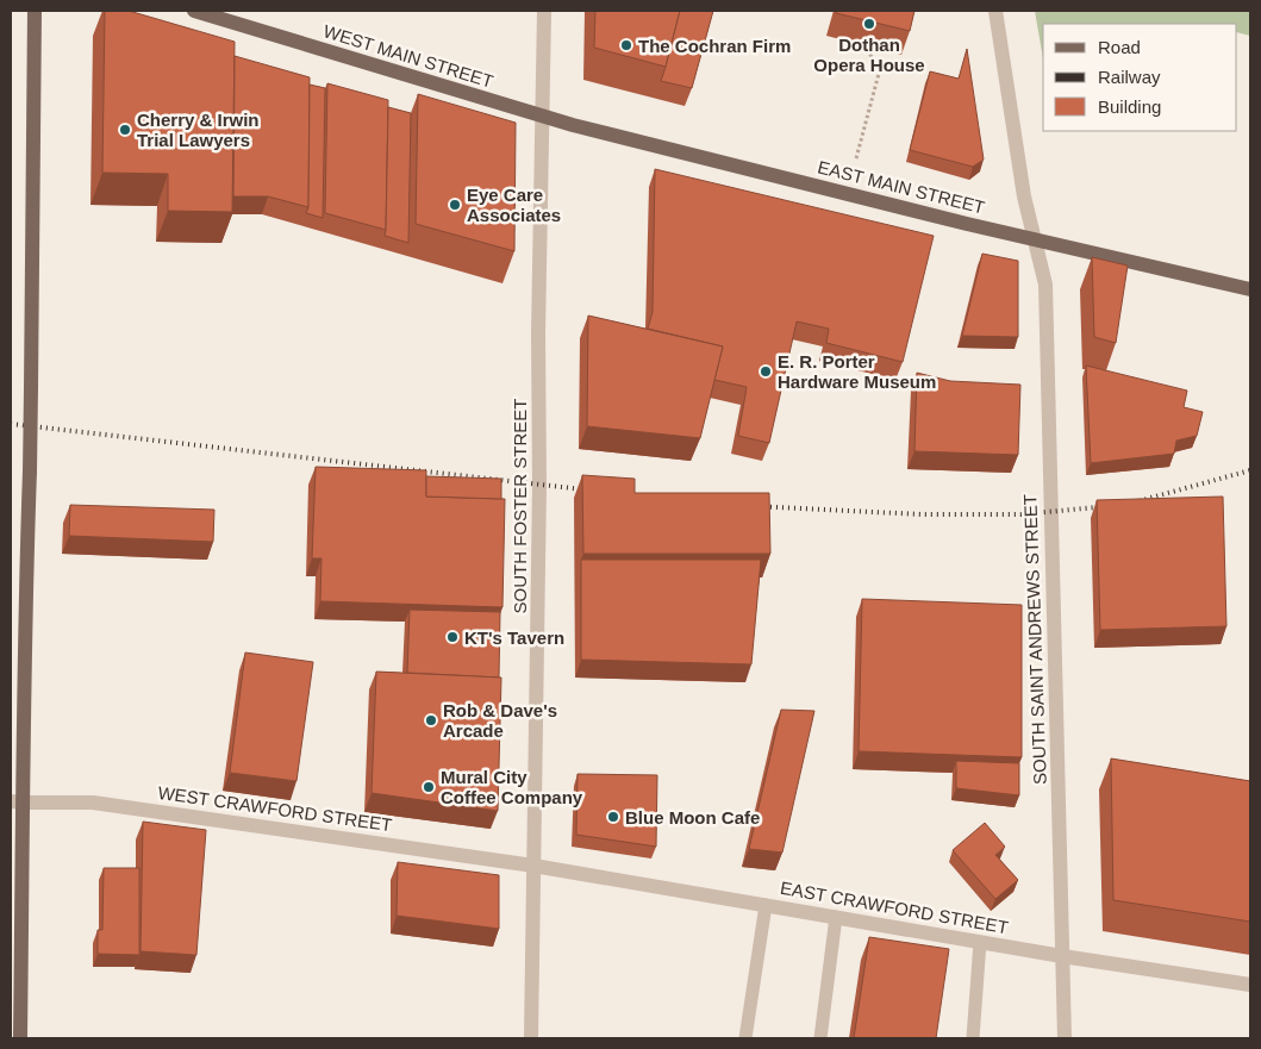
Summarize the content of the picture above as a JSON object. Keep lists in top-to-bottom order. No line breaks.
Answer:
{"streets":{"main road":["WEST MAIN STREET","EAST MAIN STREET"],"street":["SOUTH FOSTER STREET","SOUTH SAINT ANDREWS STREET","WEST CRAWFORD STREET","EAST CRAWFORD STREET"]},"crossings":[["WEST MAIN STREET","EAST MAIN STREET"],["WEST MAIN STREET","SOUTH FOSTER STREET"],["EAST MAIN STREET","SOUTH FOSTER STREET"],["EAST MAIN STREET","SOUTH SAINT ANDREWS STREET"],["SOUTH FOSTER STREET","WEST CRAWFORD STREET"],["SOUTH FOSTER STREET","EAST CRAWFORD STREET"],["SOUTH SAINT ANDREWS STREET","EAST CRAWFORD STREET"],["WEST CRAWFORD STREET","EAST CRAWFORD STREET"]],"places":["Dothan Opera House","The Cochran Firm","Cherry & Irwin Trial Lawyers","Eye Care Associates","E. R. Porter Hardware Museum","KT's Tavern","Rob & Dave's Arcade","Mural City Coffee Company","Blue Moon Cafe"],"legend":["Road","Railway","Building"]}
